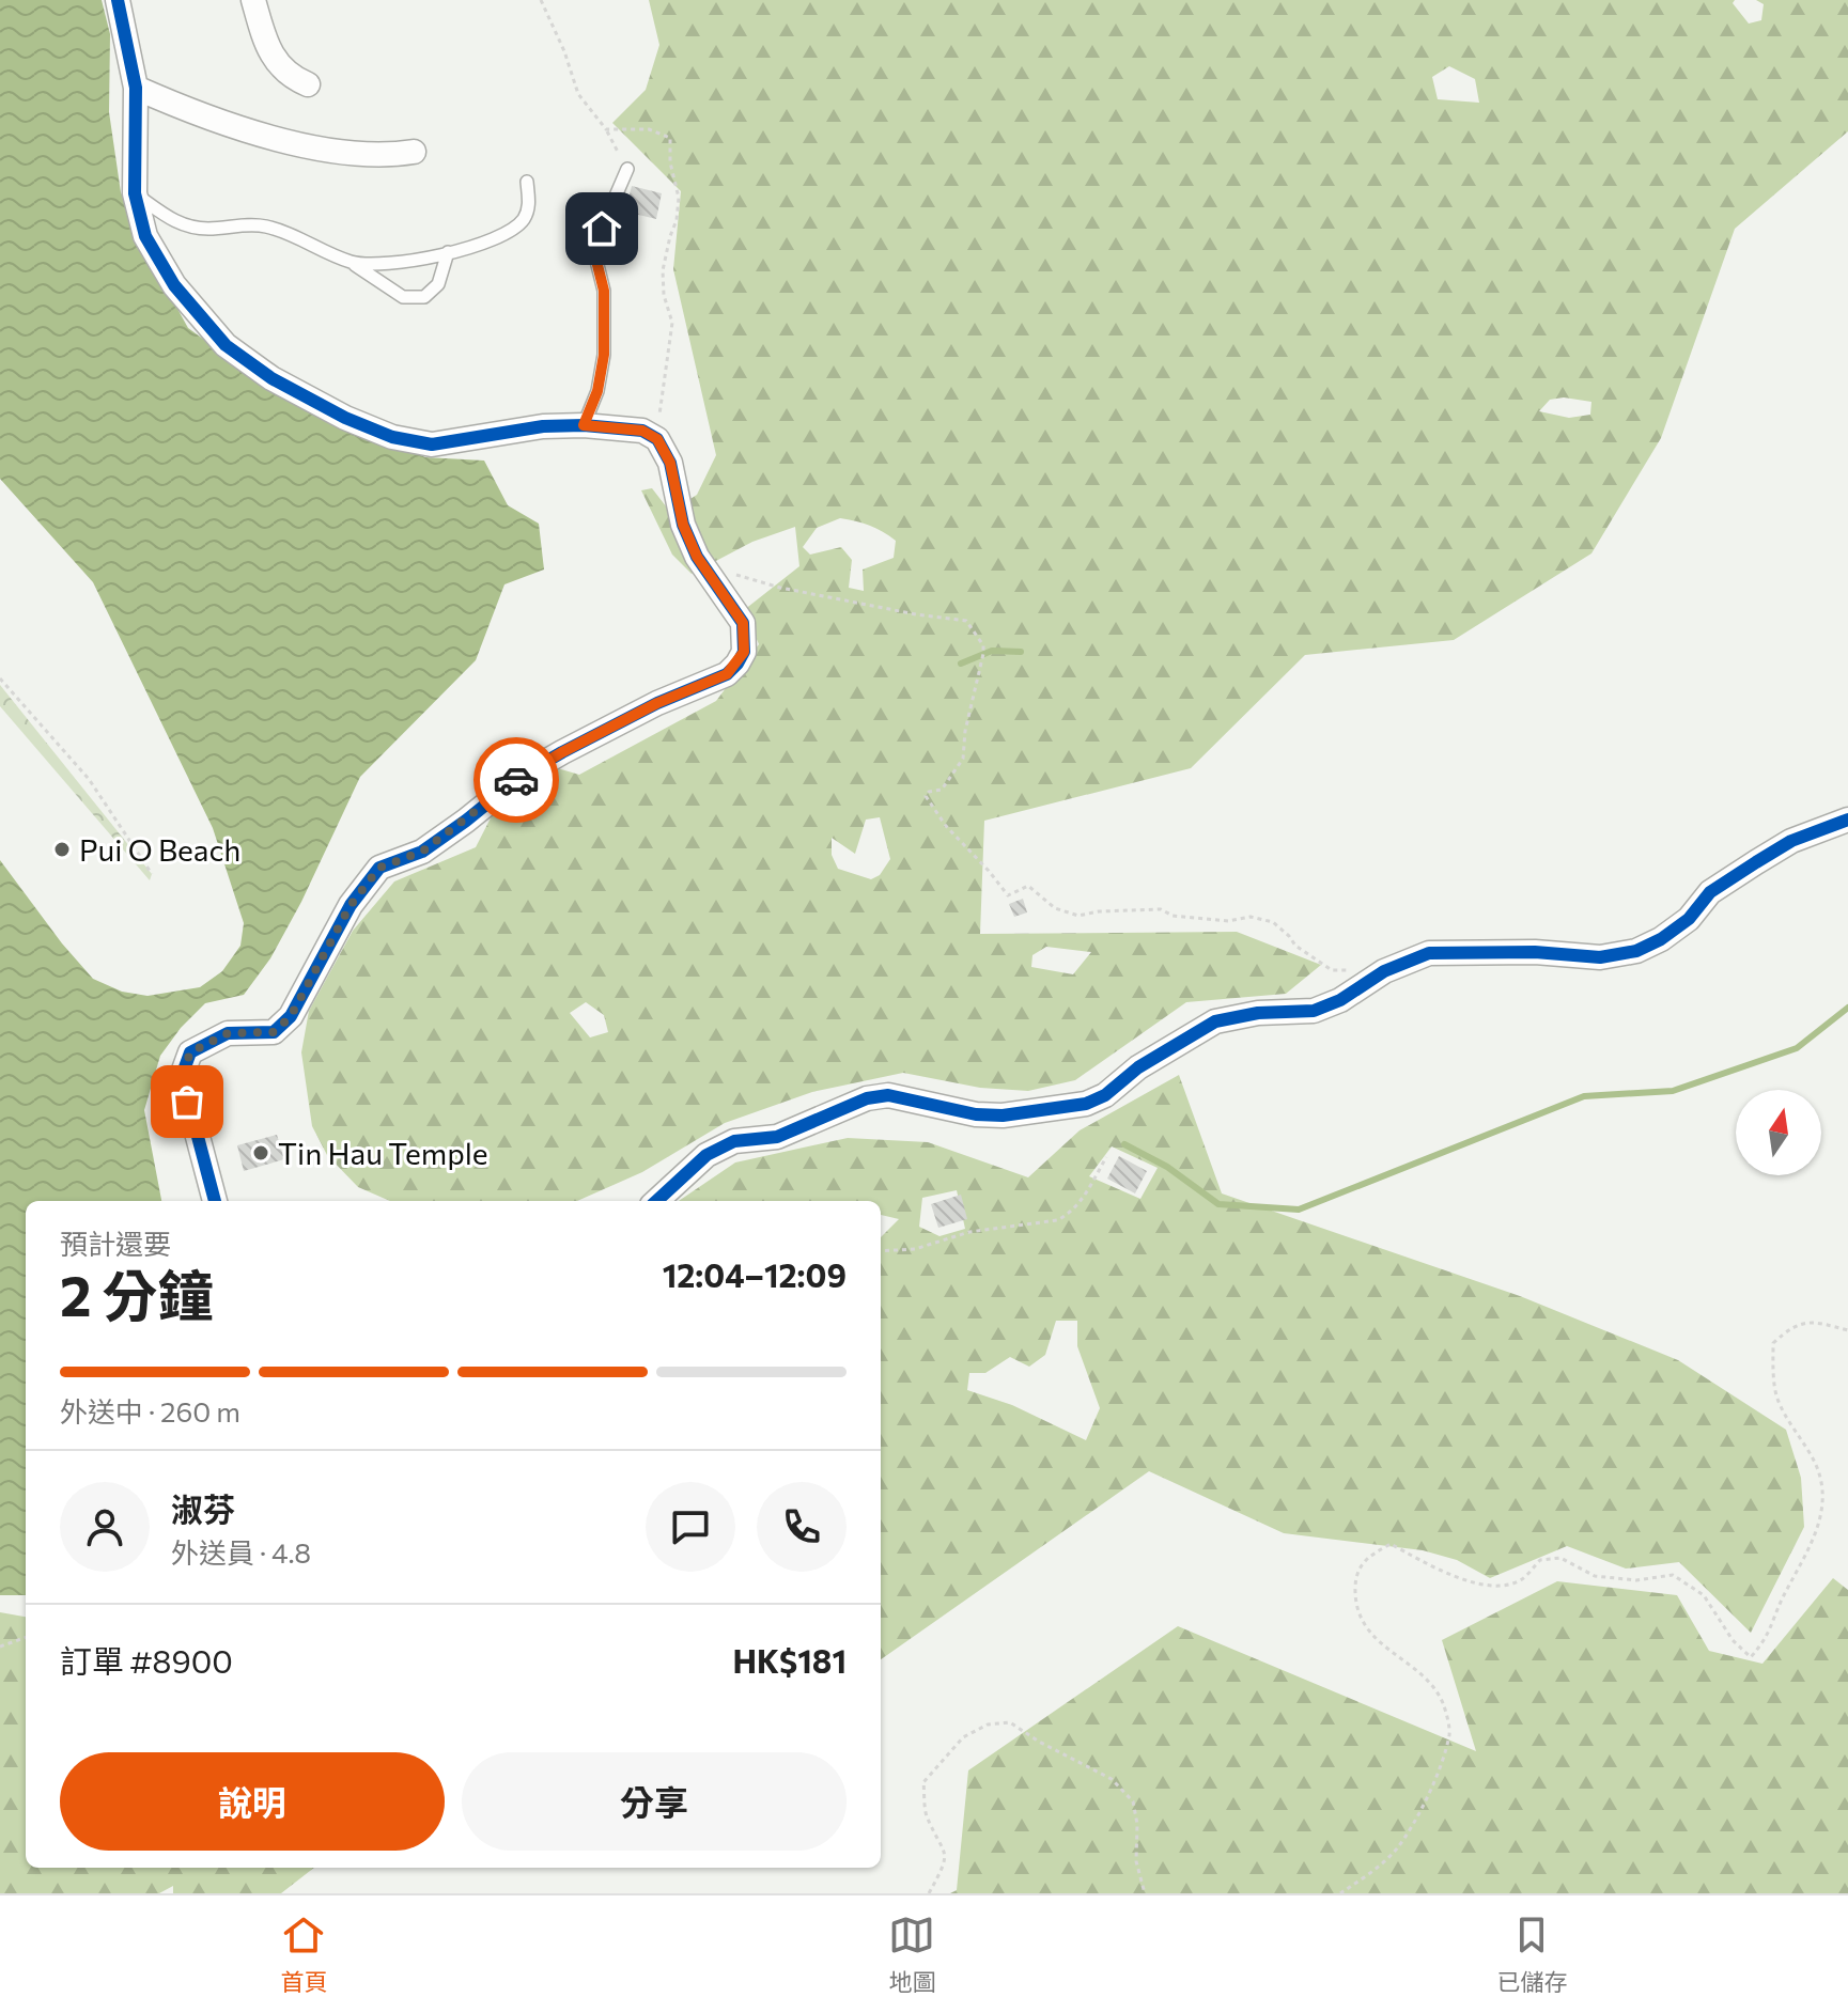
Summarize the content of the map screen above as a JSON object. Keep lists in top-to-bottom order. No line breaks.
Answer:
{"places":["Pui O Beach","Tin Hau Temple"],"north":"top","page":{"heading":["2 分鐘","預計還要","12:04–12:09"],"panel":["淑芬","外送員 · 4.8","訂單 #8900","HK$181"],"bar":"外送中 · 260 m","buttons":["說明","分享"],"tabs":["首頁","地圖","已儲存"]}}
